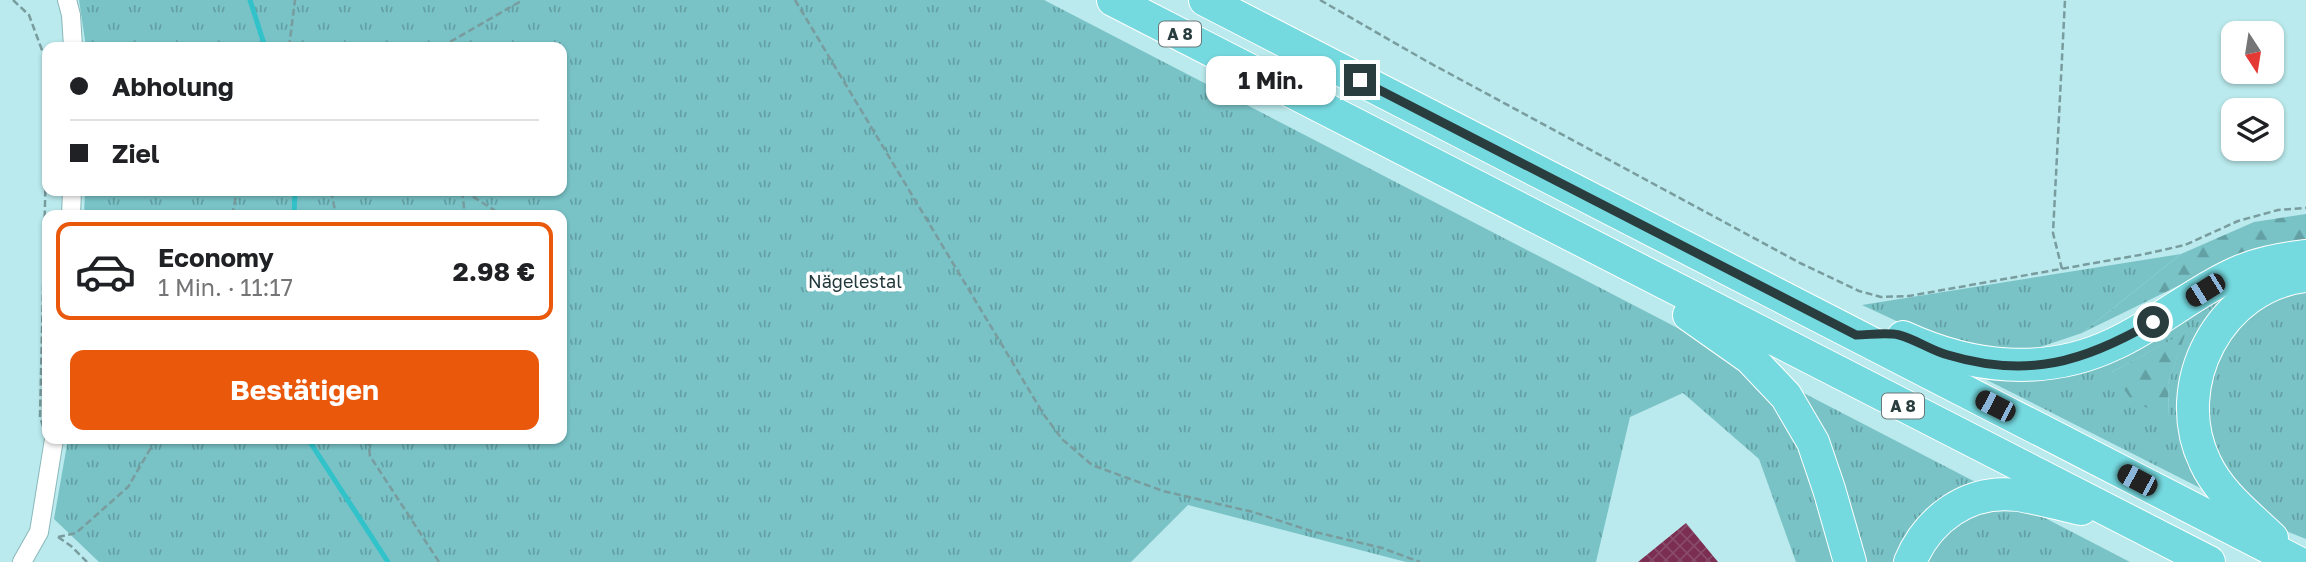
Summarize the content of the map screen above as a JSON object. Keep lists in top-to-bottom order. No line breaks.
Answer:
{"streets":{"highway":["A 8"]},"parks":["Nägelestal"],"north":"bottom","page":{"banner":["Abholung","Ziel"],"bubble":"1 Min.","list":[{"name":"Economy","note":"1 Min. · 11:17","value":"2.98 €"}],"buttons":"Bestätigen"}}
